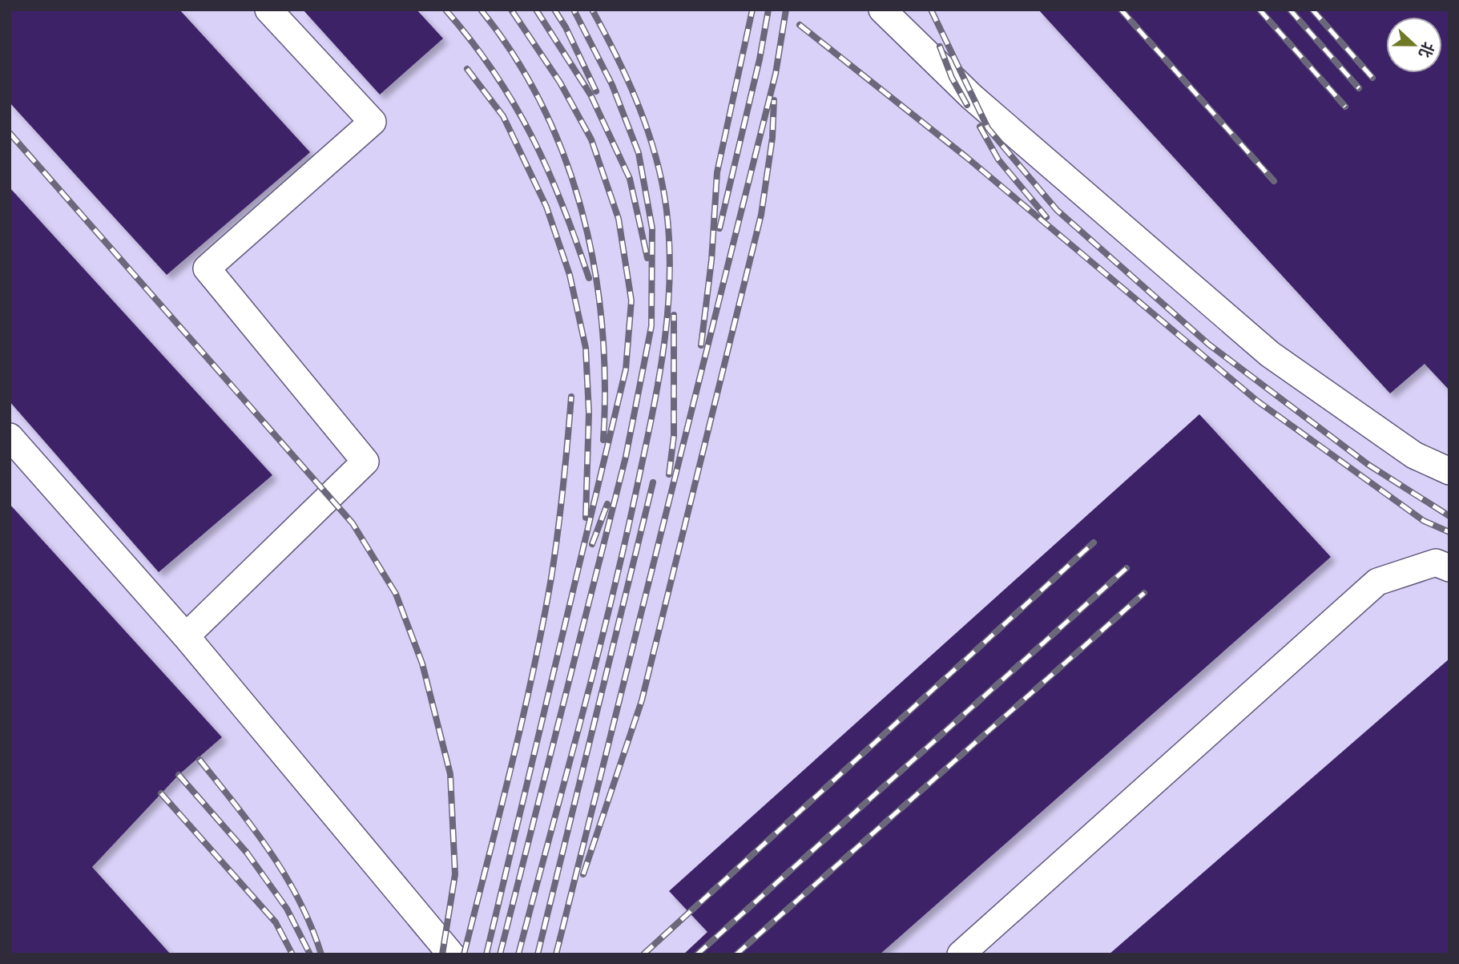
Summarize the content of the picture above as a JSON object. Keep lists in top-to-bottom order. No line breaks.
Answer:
{"north":"right"}
